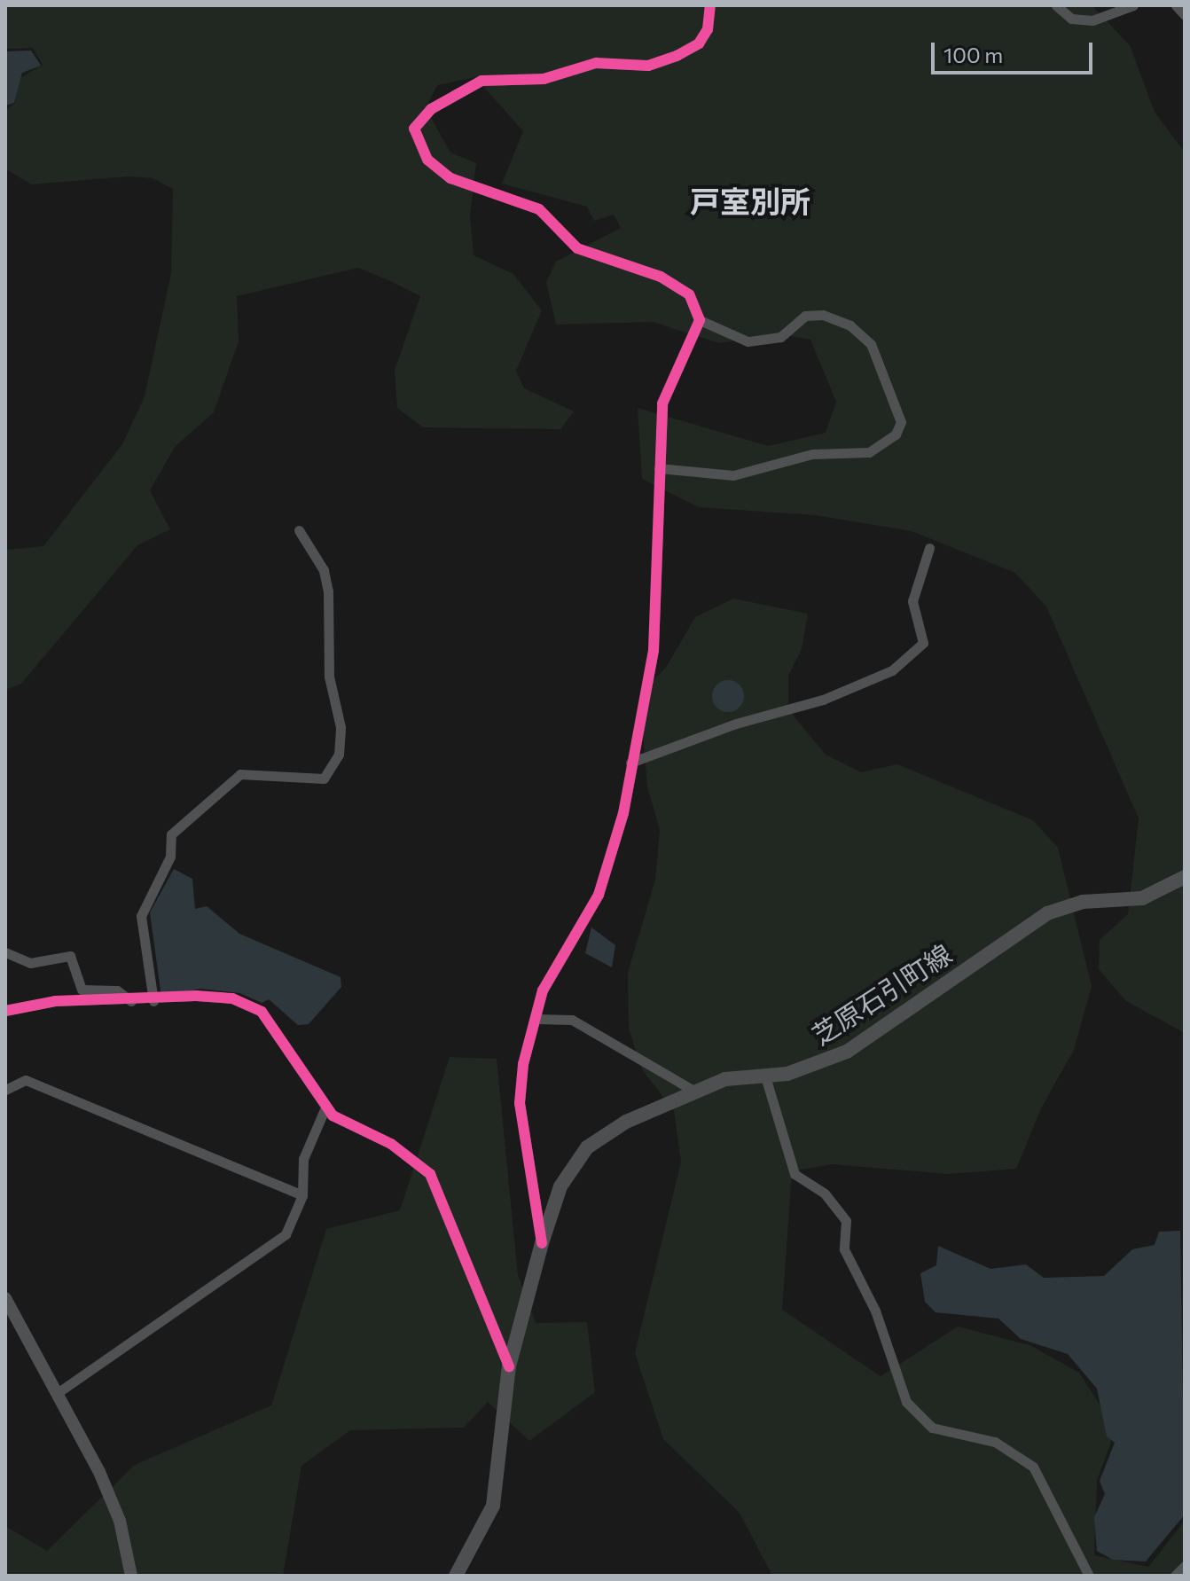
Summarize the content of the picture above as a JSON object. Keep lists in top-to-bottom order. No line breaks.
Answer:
{"streets":{"main road":["芝原石引町線"]},"districts":["戸室別所"],"scale_bar":"100 m"}
